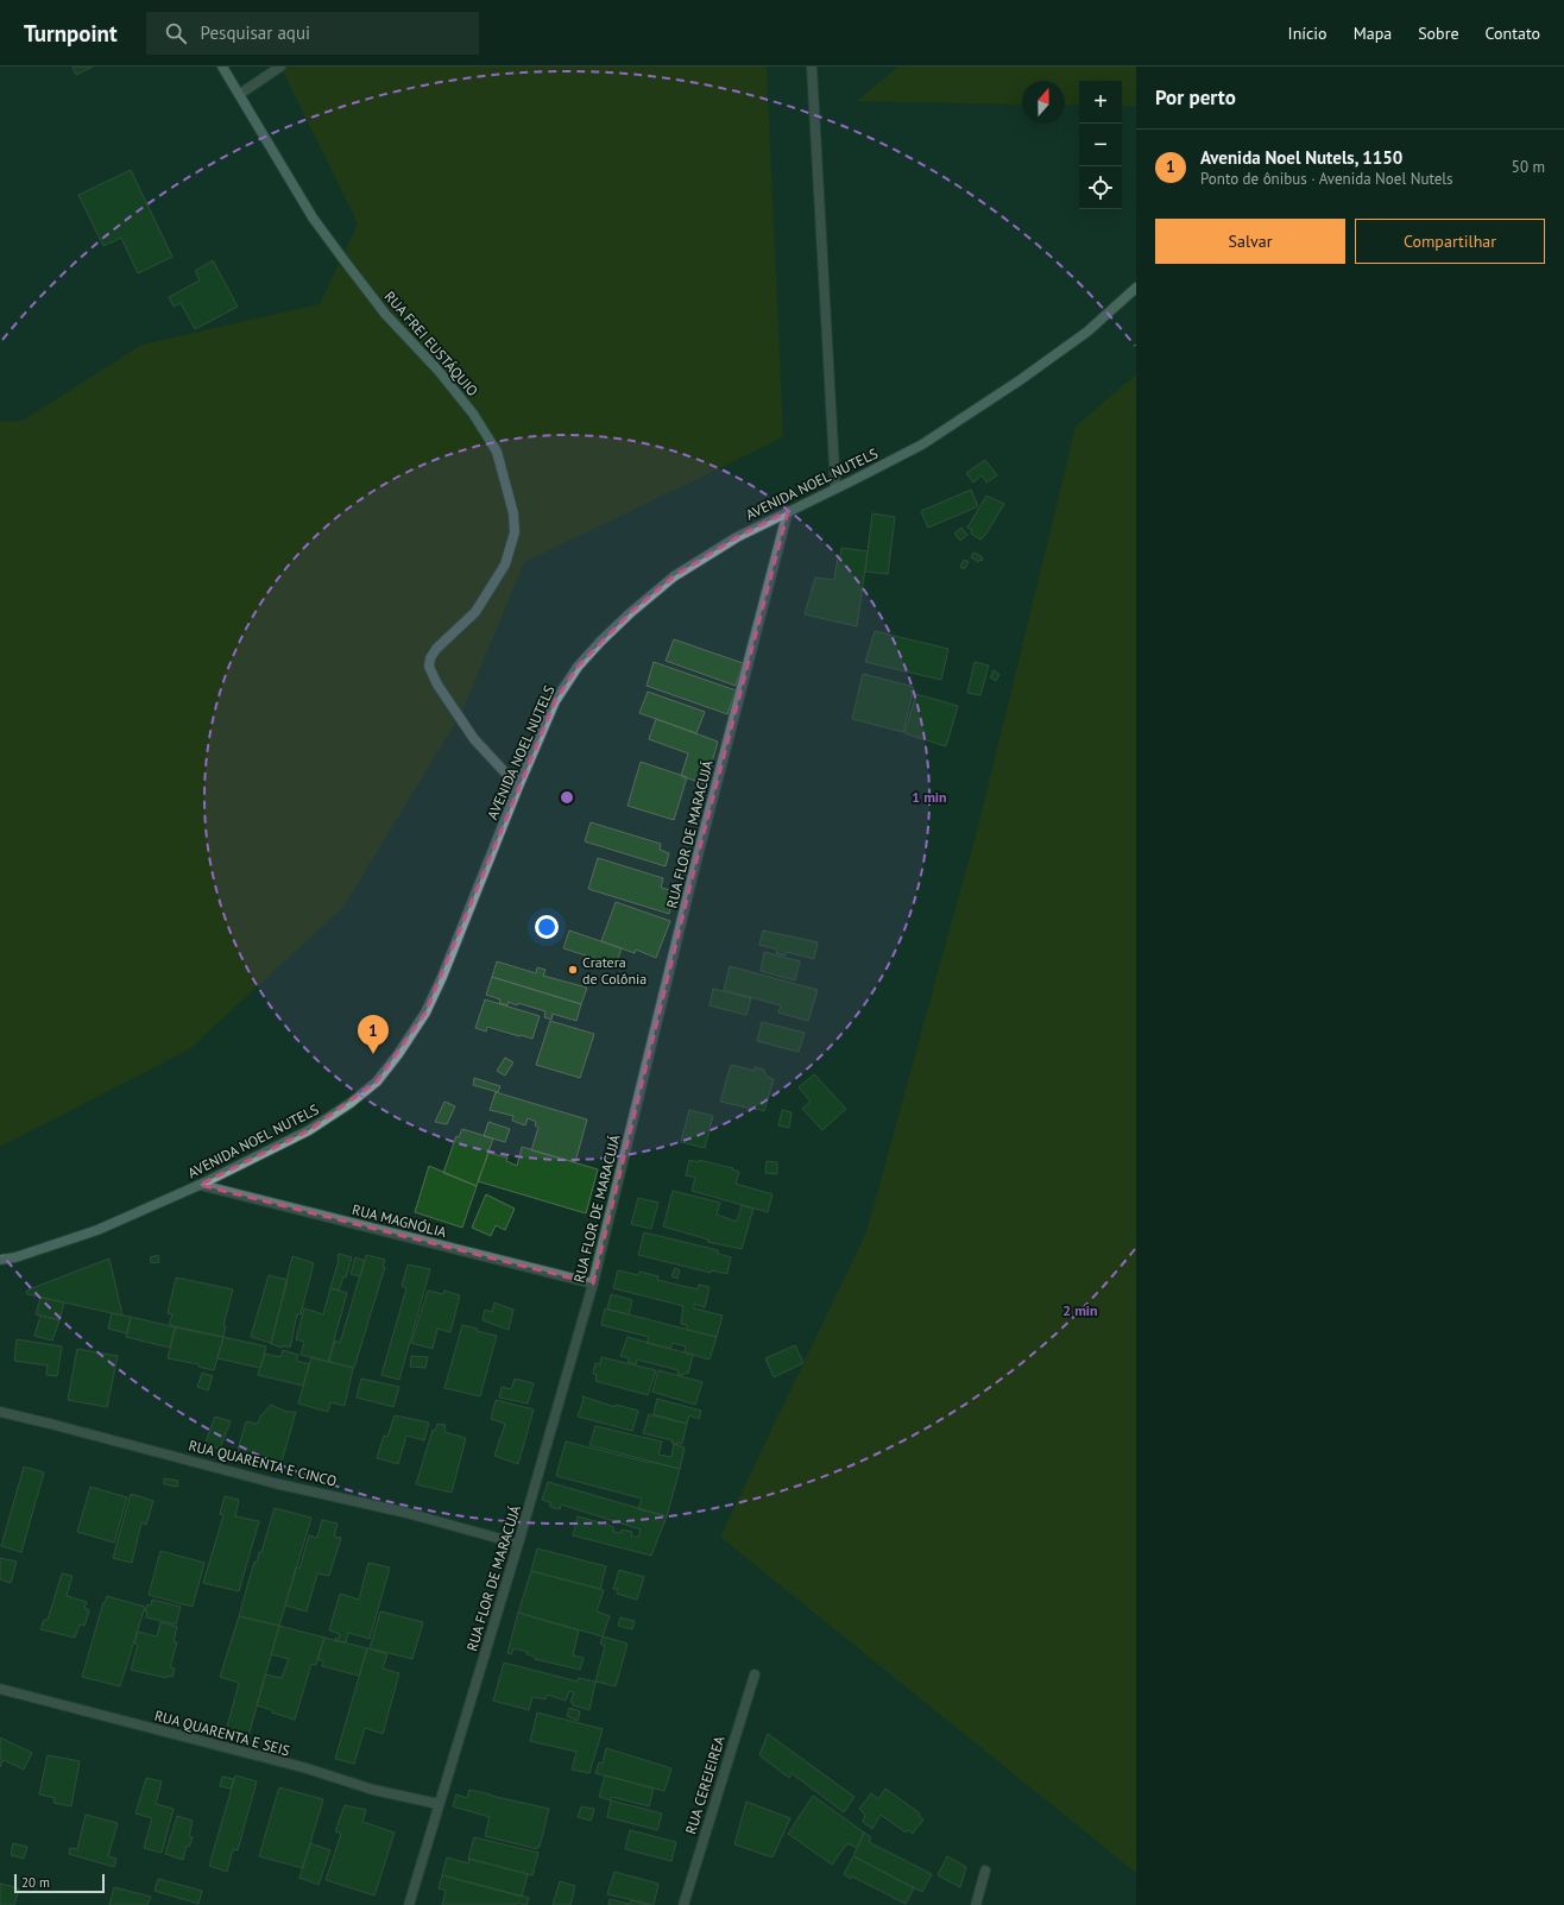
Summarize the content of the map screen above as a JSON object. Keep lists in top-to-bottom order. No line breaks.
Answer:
{"streets":{"street":["RUA FREI EUSTÁQUIO","AVENIDA NOEL NUTELS","RUA FLOR DE MARACUJÁ","RUA MAGNÓLIA","RUA QUARENTA E CINCO","RUA QUARENTA E SEIS","RUA CEREJEIREA"]},"crossings":[["RUA FREI EUSTÁQUIO","AVENIDA NOEL NUTELS"],["AVENIDA NOEL NUTELS","RUA FLOR DE MARACUJÁ"],["AVENIDA NOEL NUTELS","RUA MAGNÓLIA"],["RUA FLOR DE MARACUJÁ","RUA MAGNÓLIA"],["RUA FLOR DE MARACUJÁ","RUA QUARENTA E CINCO"],["RUA FLOR DE MARACUJÁ","RUA QUARENTA E SEIS"]],"places":["Cratera de Colônia"],"scale_bar":"20 m","north":"top","page":{"header":"Turnpoint","search":"Pesquisar aqui","nav":["Início","Mapa","Sobre","Contato"],"heading":"Por perto","map_buttons":["+","−"],"list":[{"mark":"1","name":"Avenida Noel Nutels, 1150","note":"Ponto de ônibus · Avenida Noel Nutels","value":"50 m"}],"buttons":["Salvar","Compartilhar"],"pins":"1","scale":"20 m"},"rings":["1 min","2 min"]}
